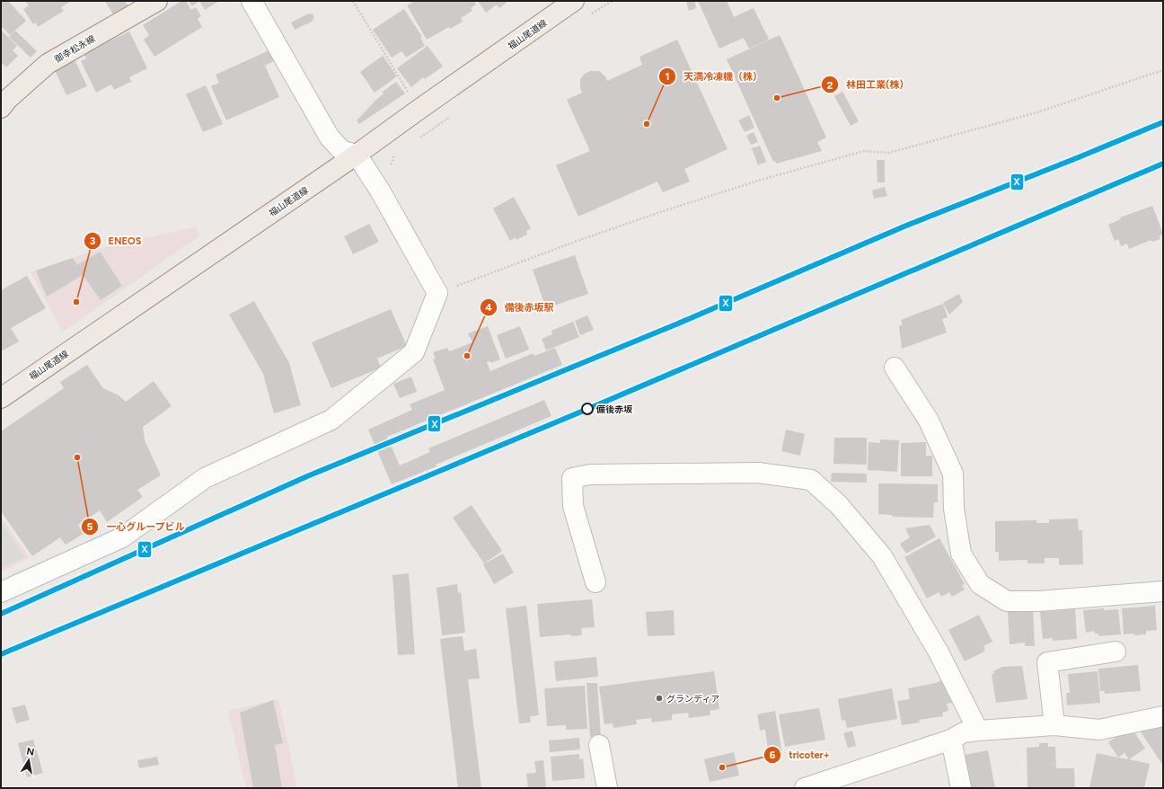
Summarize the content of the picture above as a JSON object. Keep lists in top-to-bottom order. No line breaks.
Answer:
{"streets":{"main road":["福山尾道線","御幸松永線"]},"places":["林田工業(株)","天満冷凍機（株）","ENEOS","備後赤坂駅","備後赤坂","一心グループビル","グランディア","tricoter+"],"lines":["transit line X"],"north":"top"}
